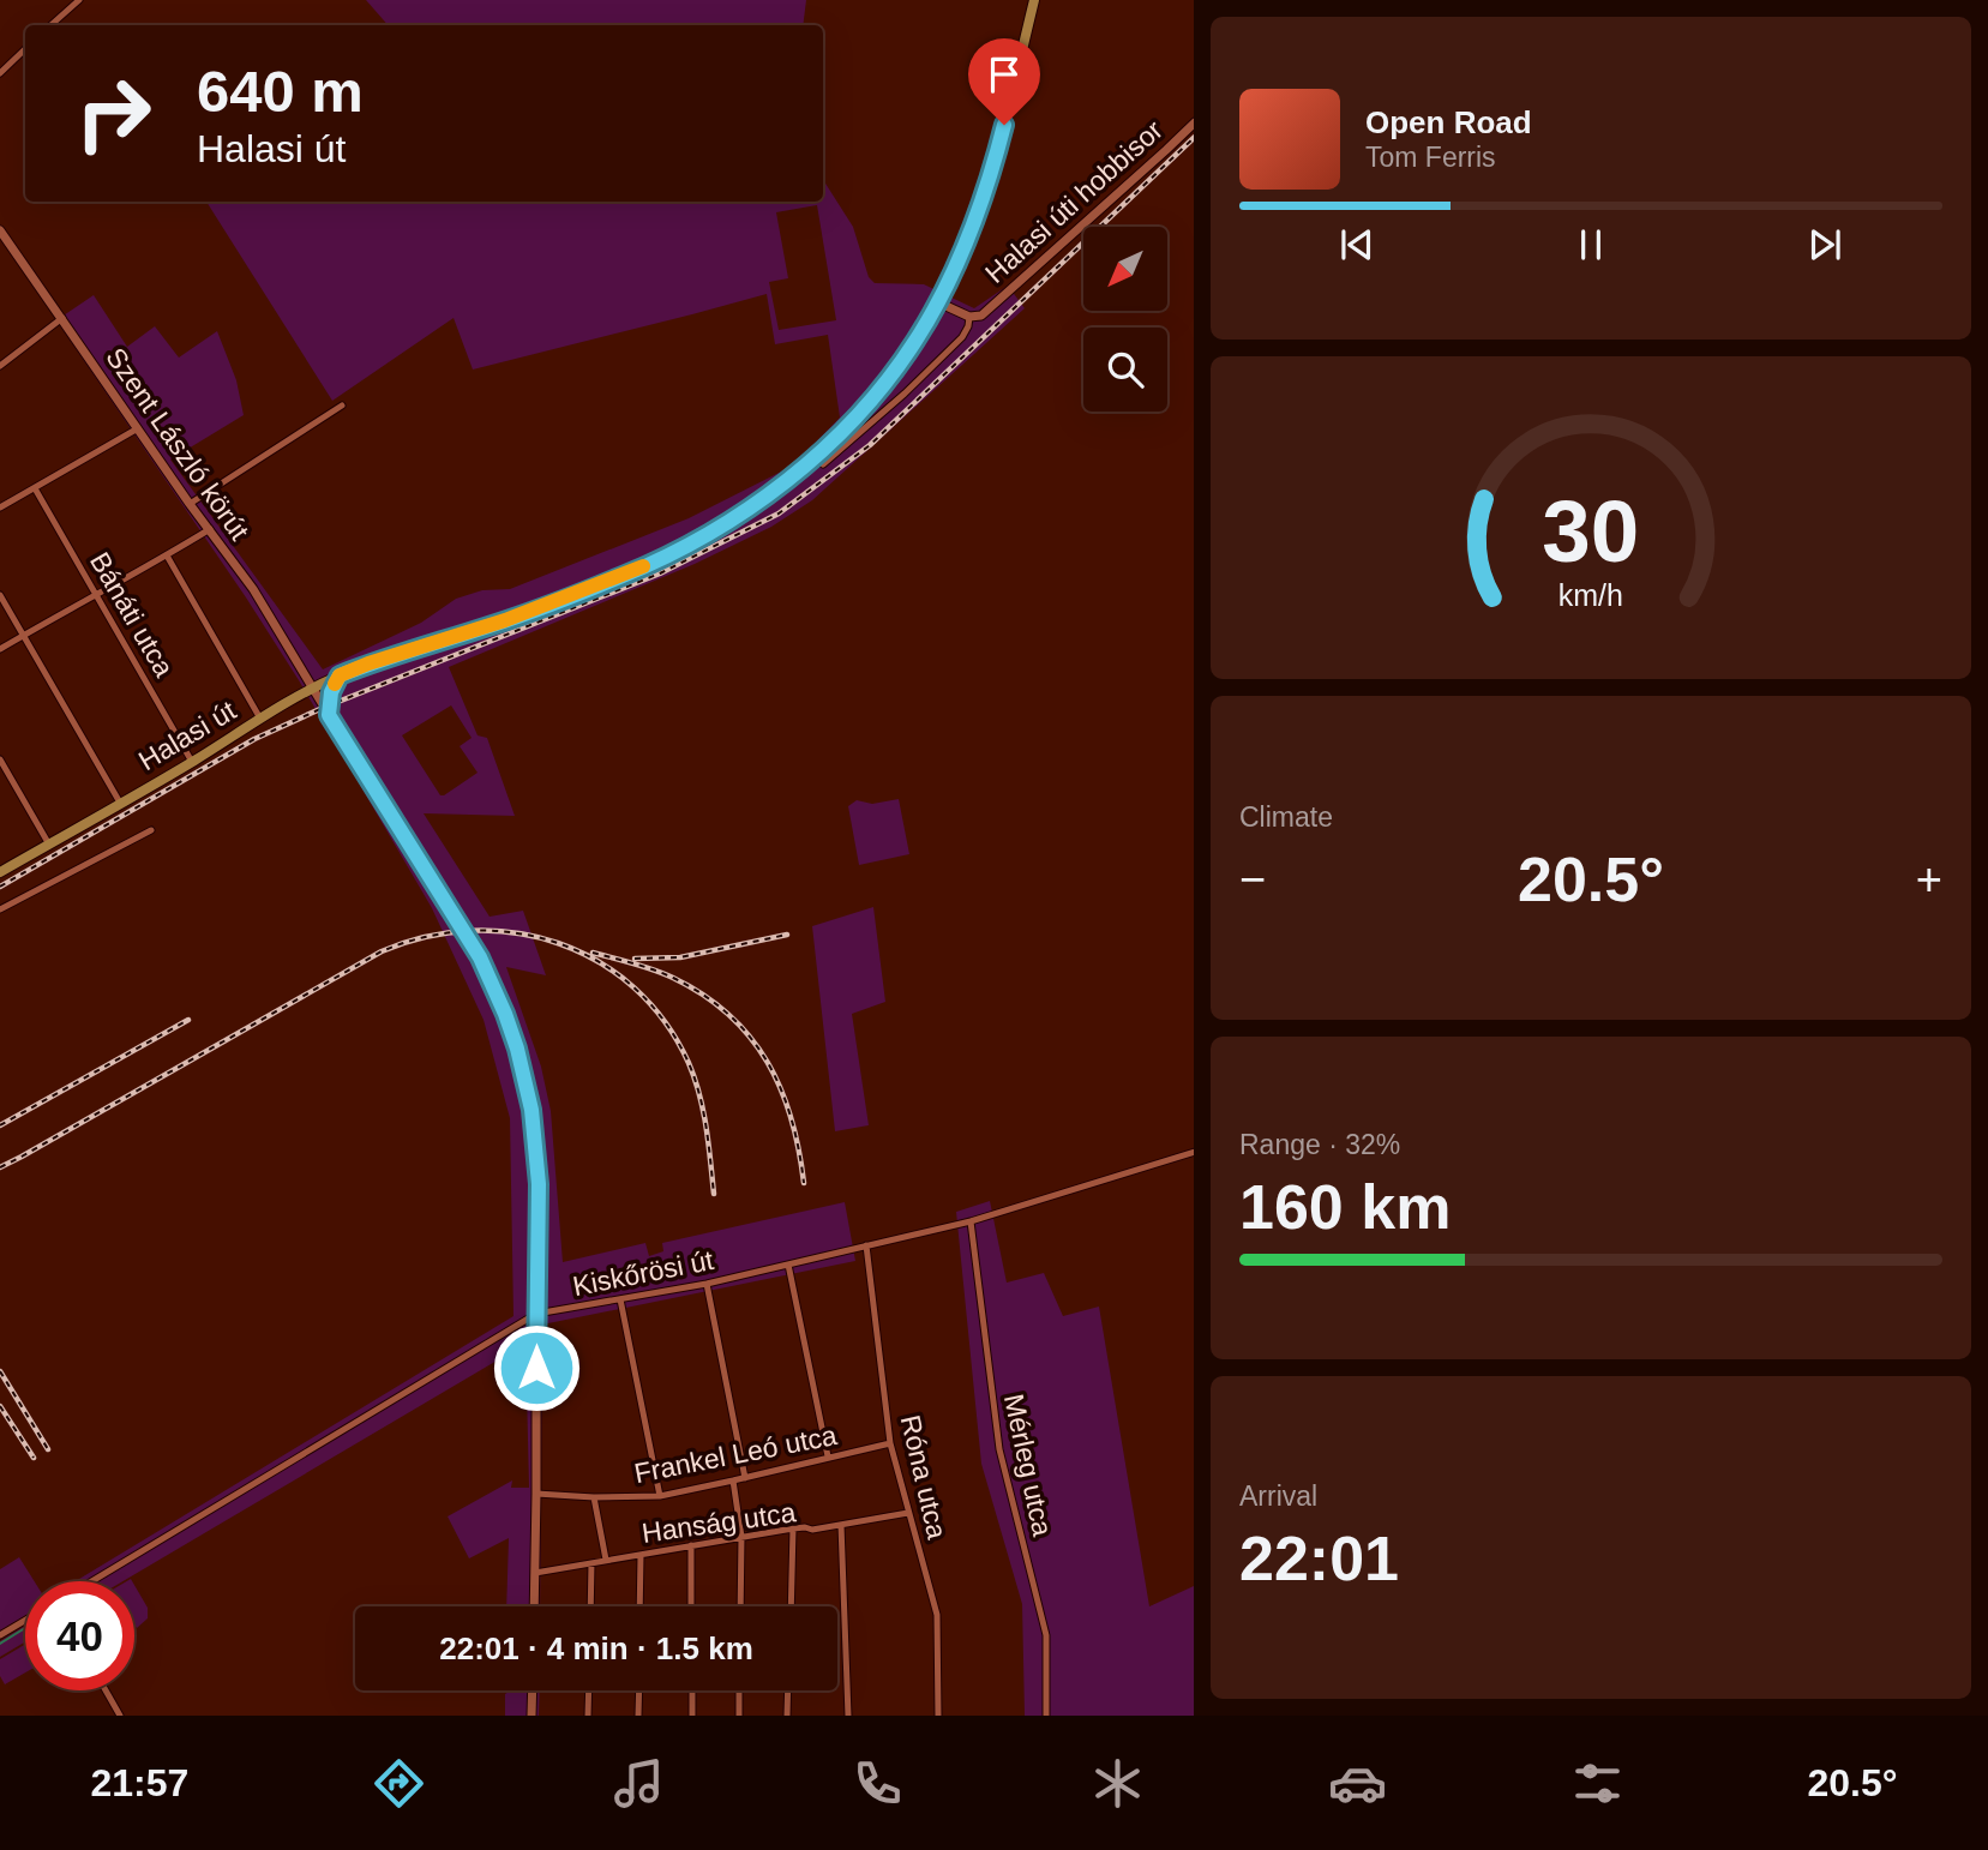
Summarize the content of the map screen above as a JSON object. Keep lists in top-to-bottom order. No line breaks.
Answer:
{"streets":{"main road":["Halasi út"],"street":["Halasi úti hobbisor","Szent László körút","Bánáti utca","Kiskőrösi út","Frankel Leó utca","Mérleg utca","Róna utca","Hanság utca"]},"crossings":[["Szent László körút","Halasi út"],["Szent László körút","Kiskőrösi út"],["Szent László körút","Frankel Leó utca"],["Szent László körút","Hanság utca"],["Bánáti utca","Halasi út"],["Kiskőrösi út","Mérleg utca"],["Kiskőrösi út","Róna utca"],["Frankel Leó utca","Róna utca"],["Róna utca","Hanság utca"]],"north":"bottom left","page":{"turn":["640 m","Halasi út"],"song":["Open Road","Tom Ferris"],"tile":["Climate",["Range · 32%","160 km"],["Arrival","22:01"]],"heat":["−","20.5°","+"],"limit":"40","trip":"22:01 · 4 min · 1.5 km","tabs":["21:57","20.5°"],"gauge":["30","km/h"]}}
